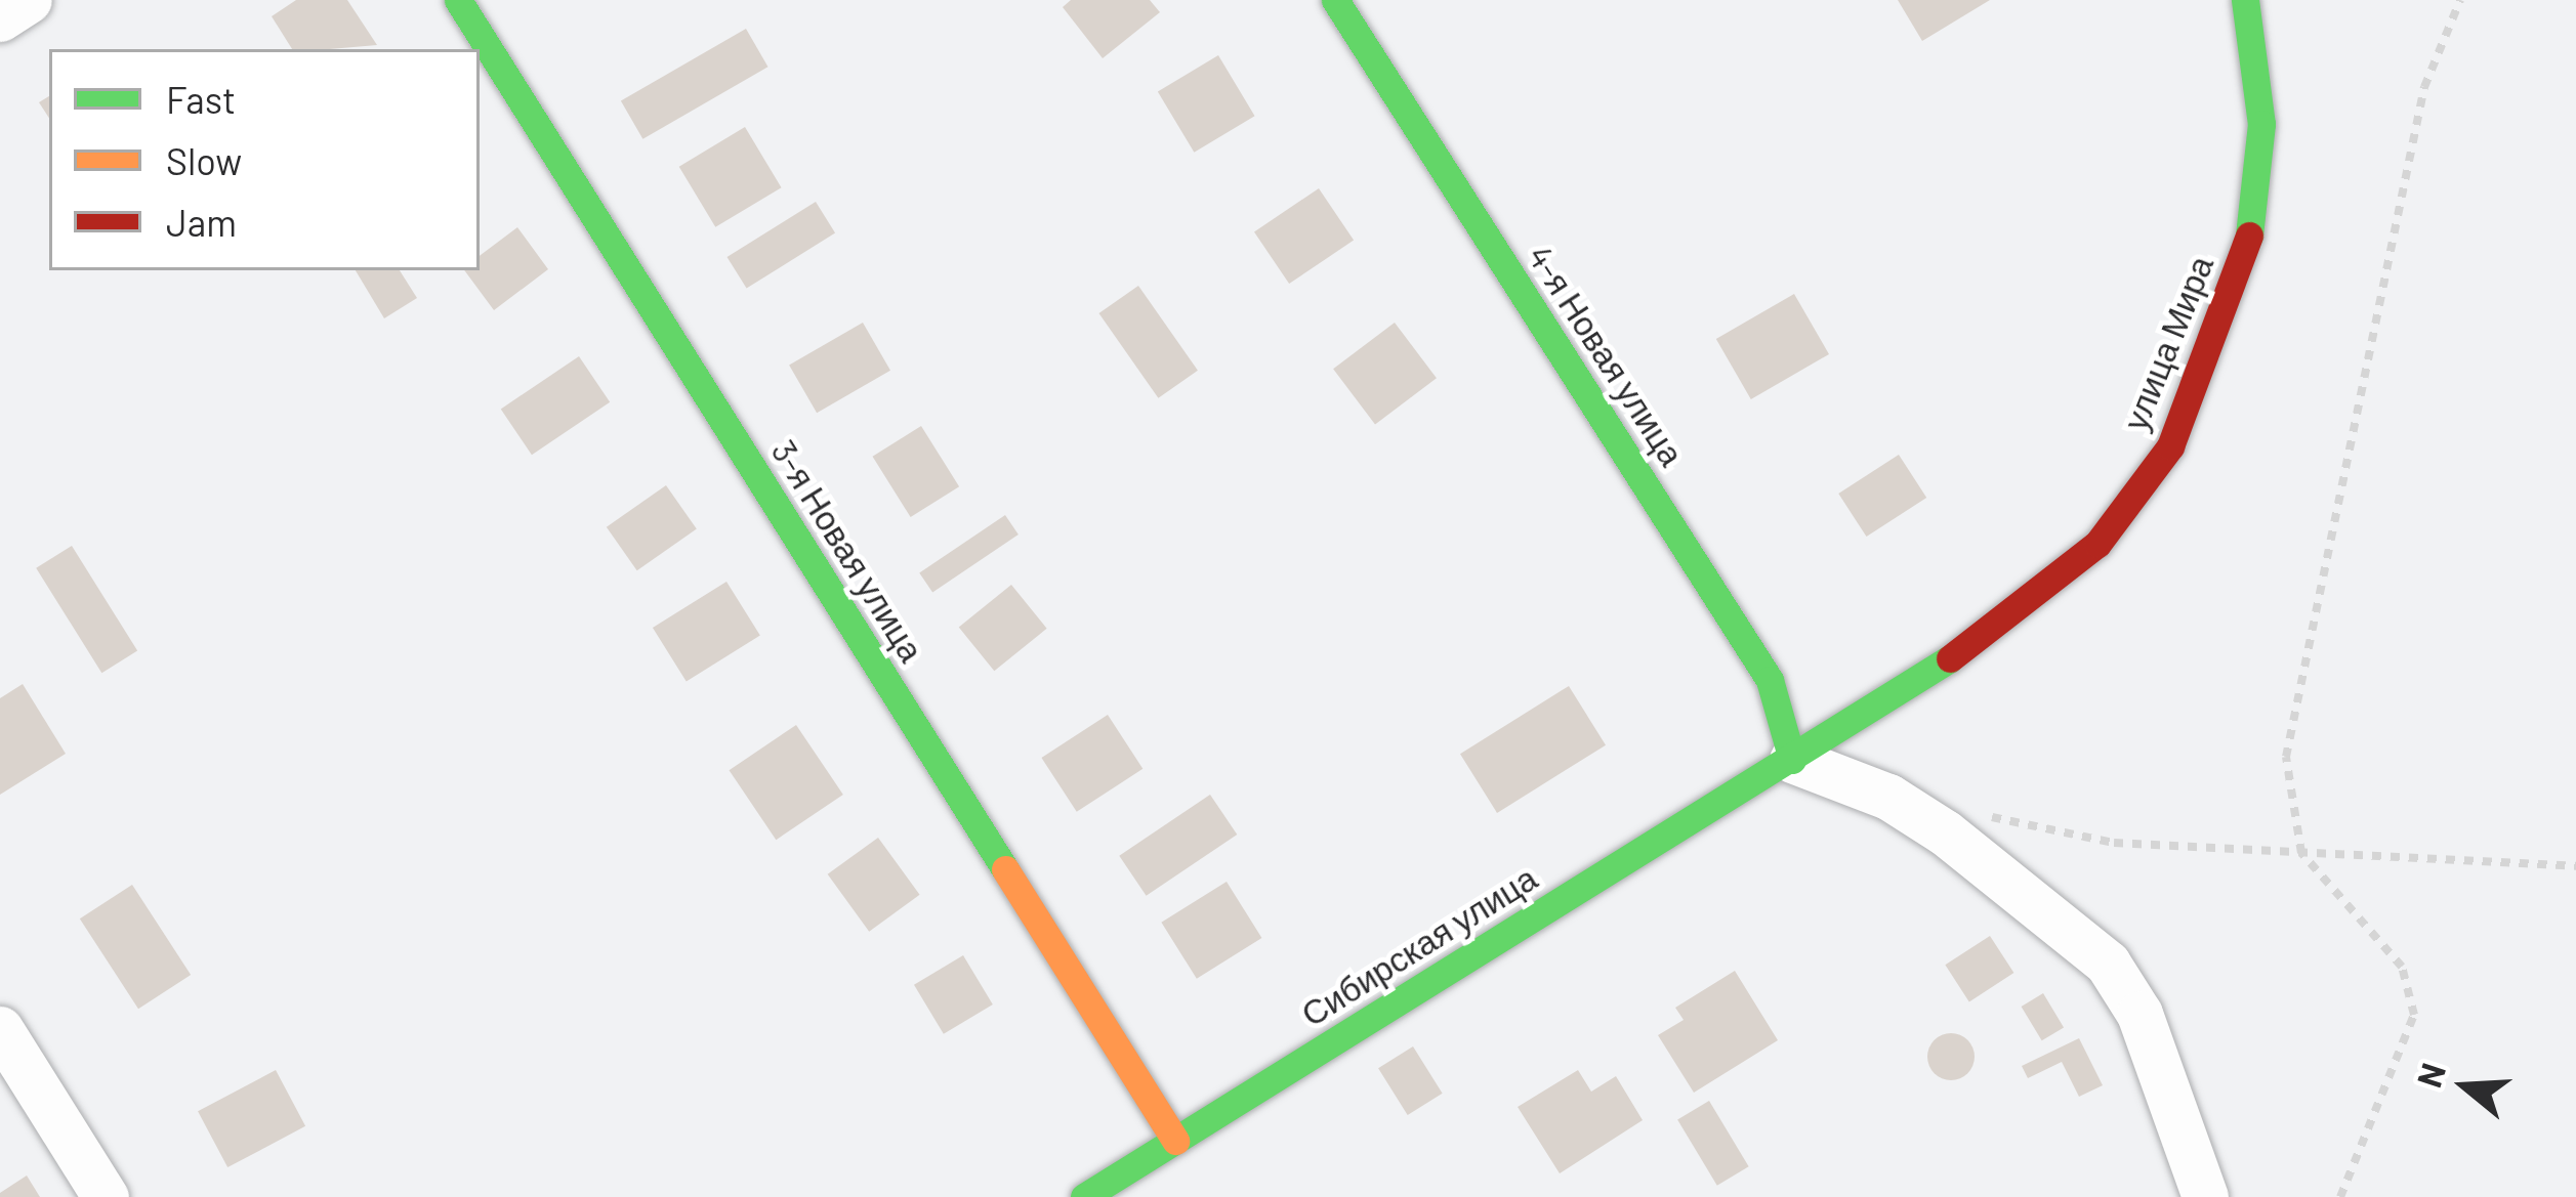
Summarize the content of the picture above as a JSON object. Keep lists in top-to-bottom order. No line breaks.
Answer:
{"streets":{"street":["улица Мира","4-я Новая улица","3-я Новая улица","Сибирская улица"]},"crossings":[["улица Мира","4-я Новая улица"],["улица Мира","Сибирская улица"],["4-я Новая улица","Сибирская улица"],["3-я Новая улица","Сибирская улица"]],"legend":["Fast","Slow","Jam"],"north":"left"}
